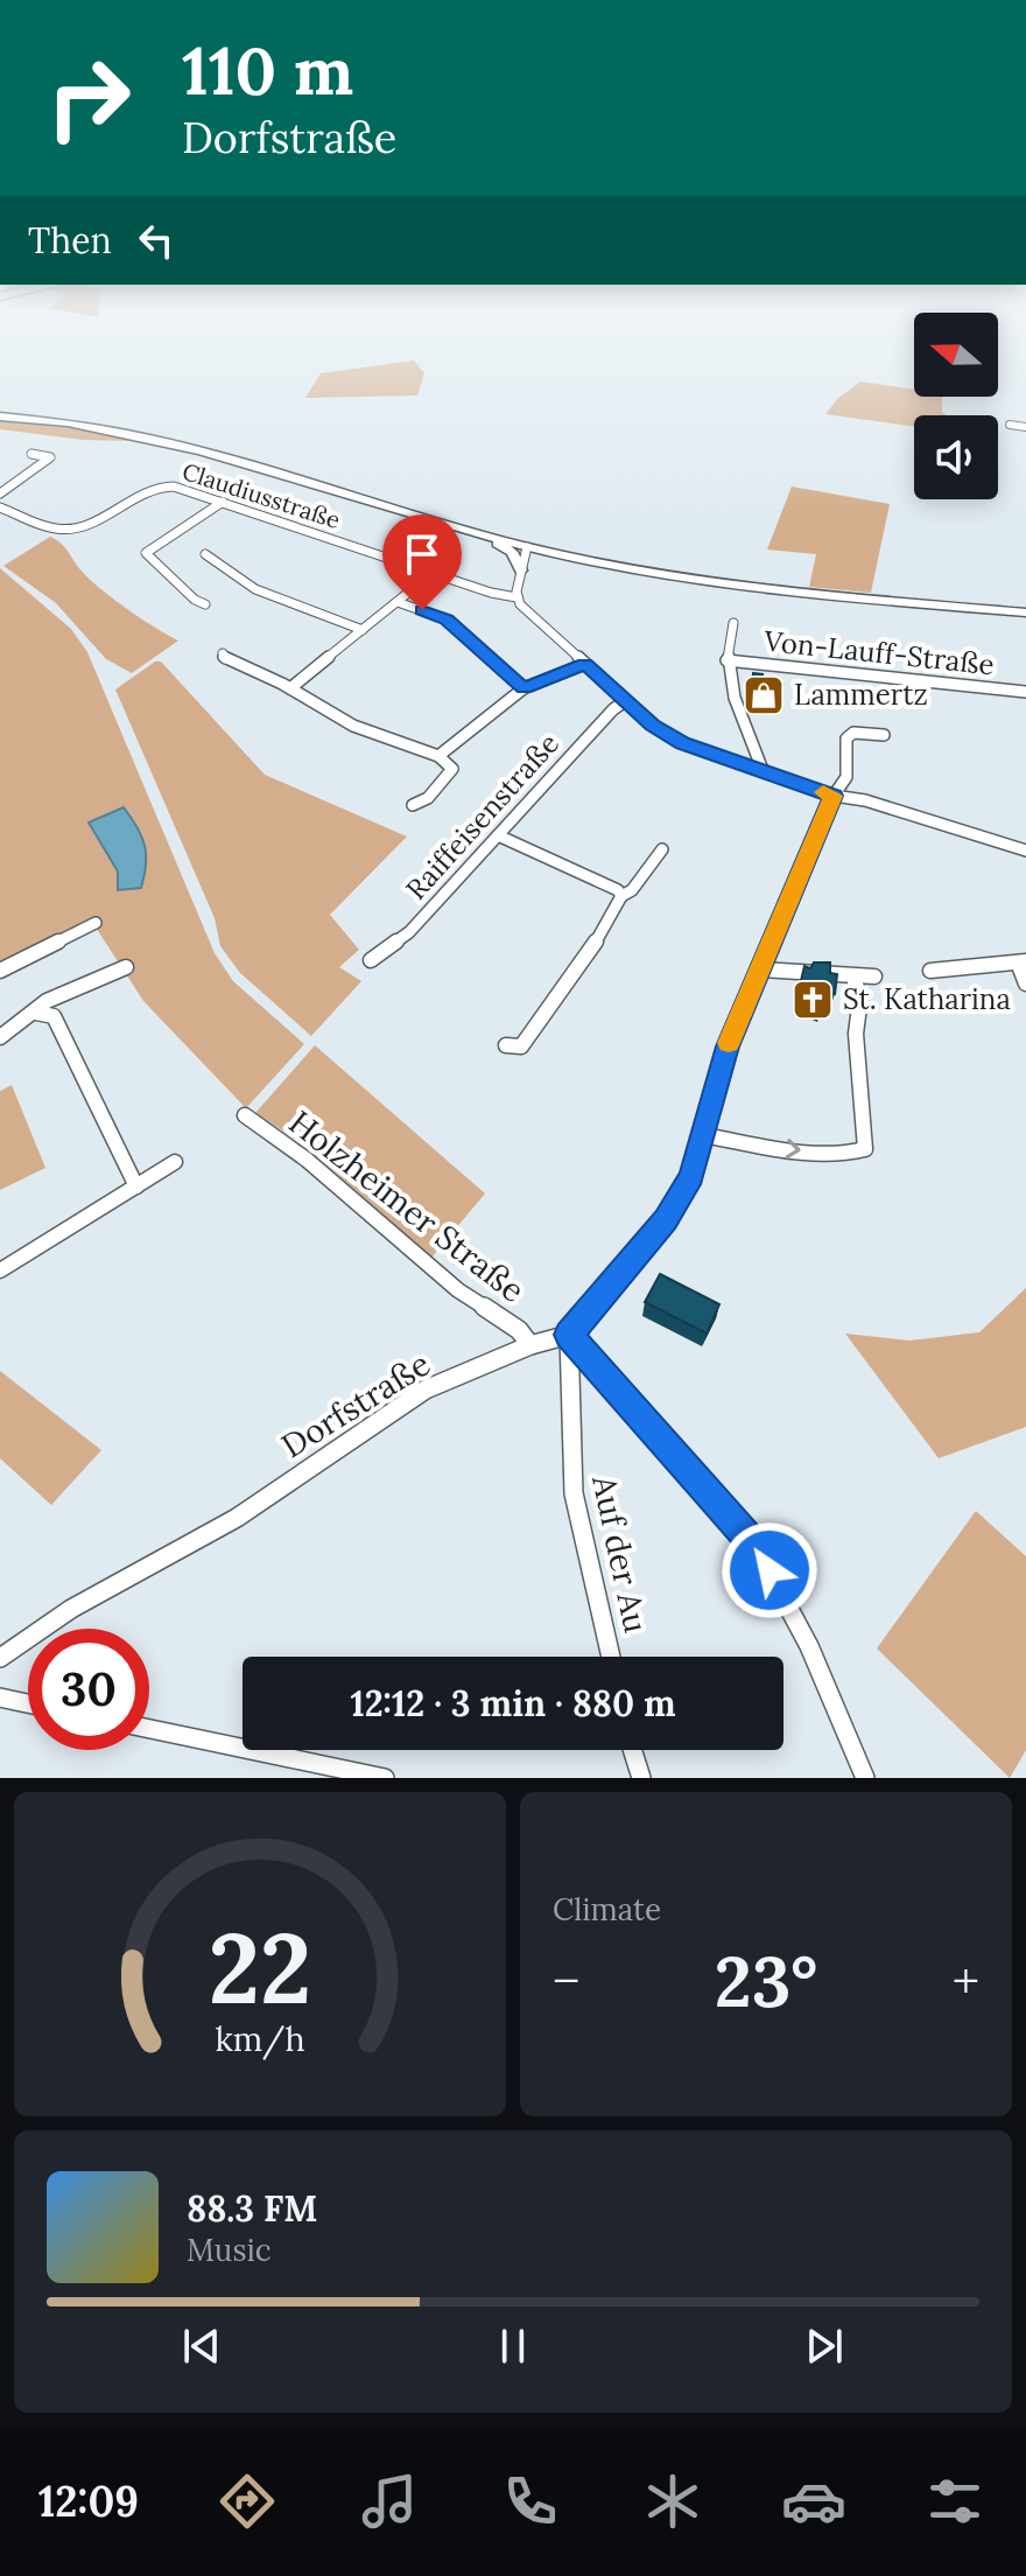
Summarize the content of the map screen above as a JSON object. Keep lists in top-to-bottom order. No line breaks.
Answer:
{"streets":{"street":["Claudiusstraße","Von-Lauff-Straße","Raiffeisenstraße","Holzheimer Straße","Dorfstraße","Auf der Au"]},"crossings":[["Holzheimer Straße","Dorfstraße"],["Dorfstraße","Auf der Au"]],"places":{"shop":["Lammertz"],"church":["St. Katharina"]},"north":"left","page":{"turn":["110 m","Dorfstraße"],"then":"Then","limit":"30","trip":"12:12 · 3 min · 880 m","tile":"Climate","heat":["−","23°","+"],"song":["88.3 FM","Music"],"tabs":"12:09","gauge":["22","km/h"]}}
